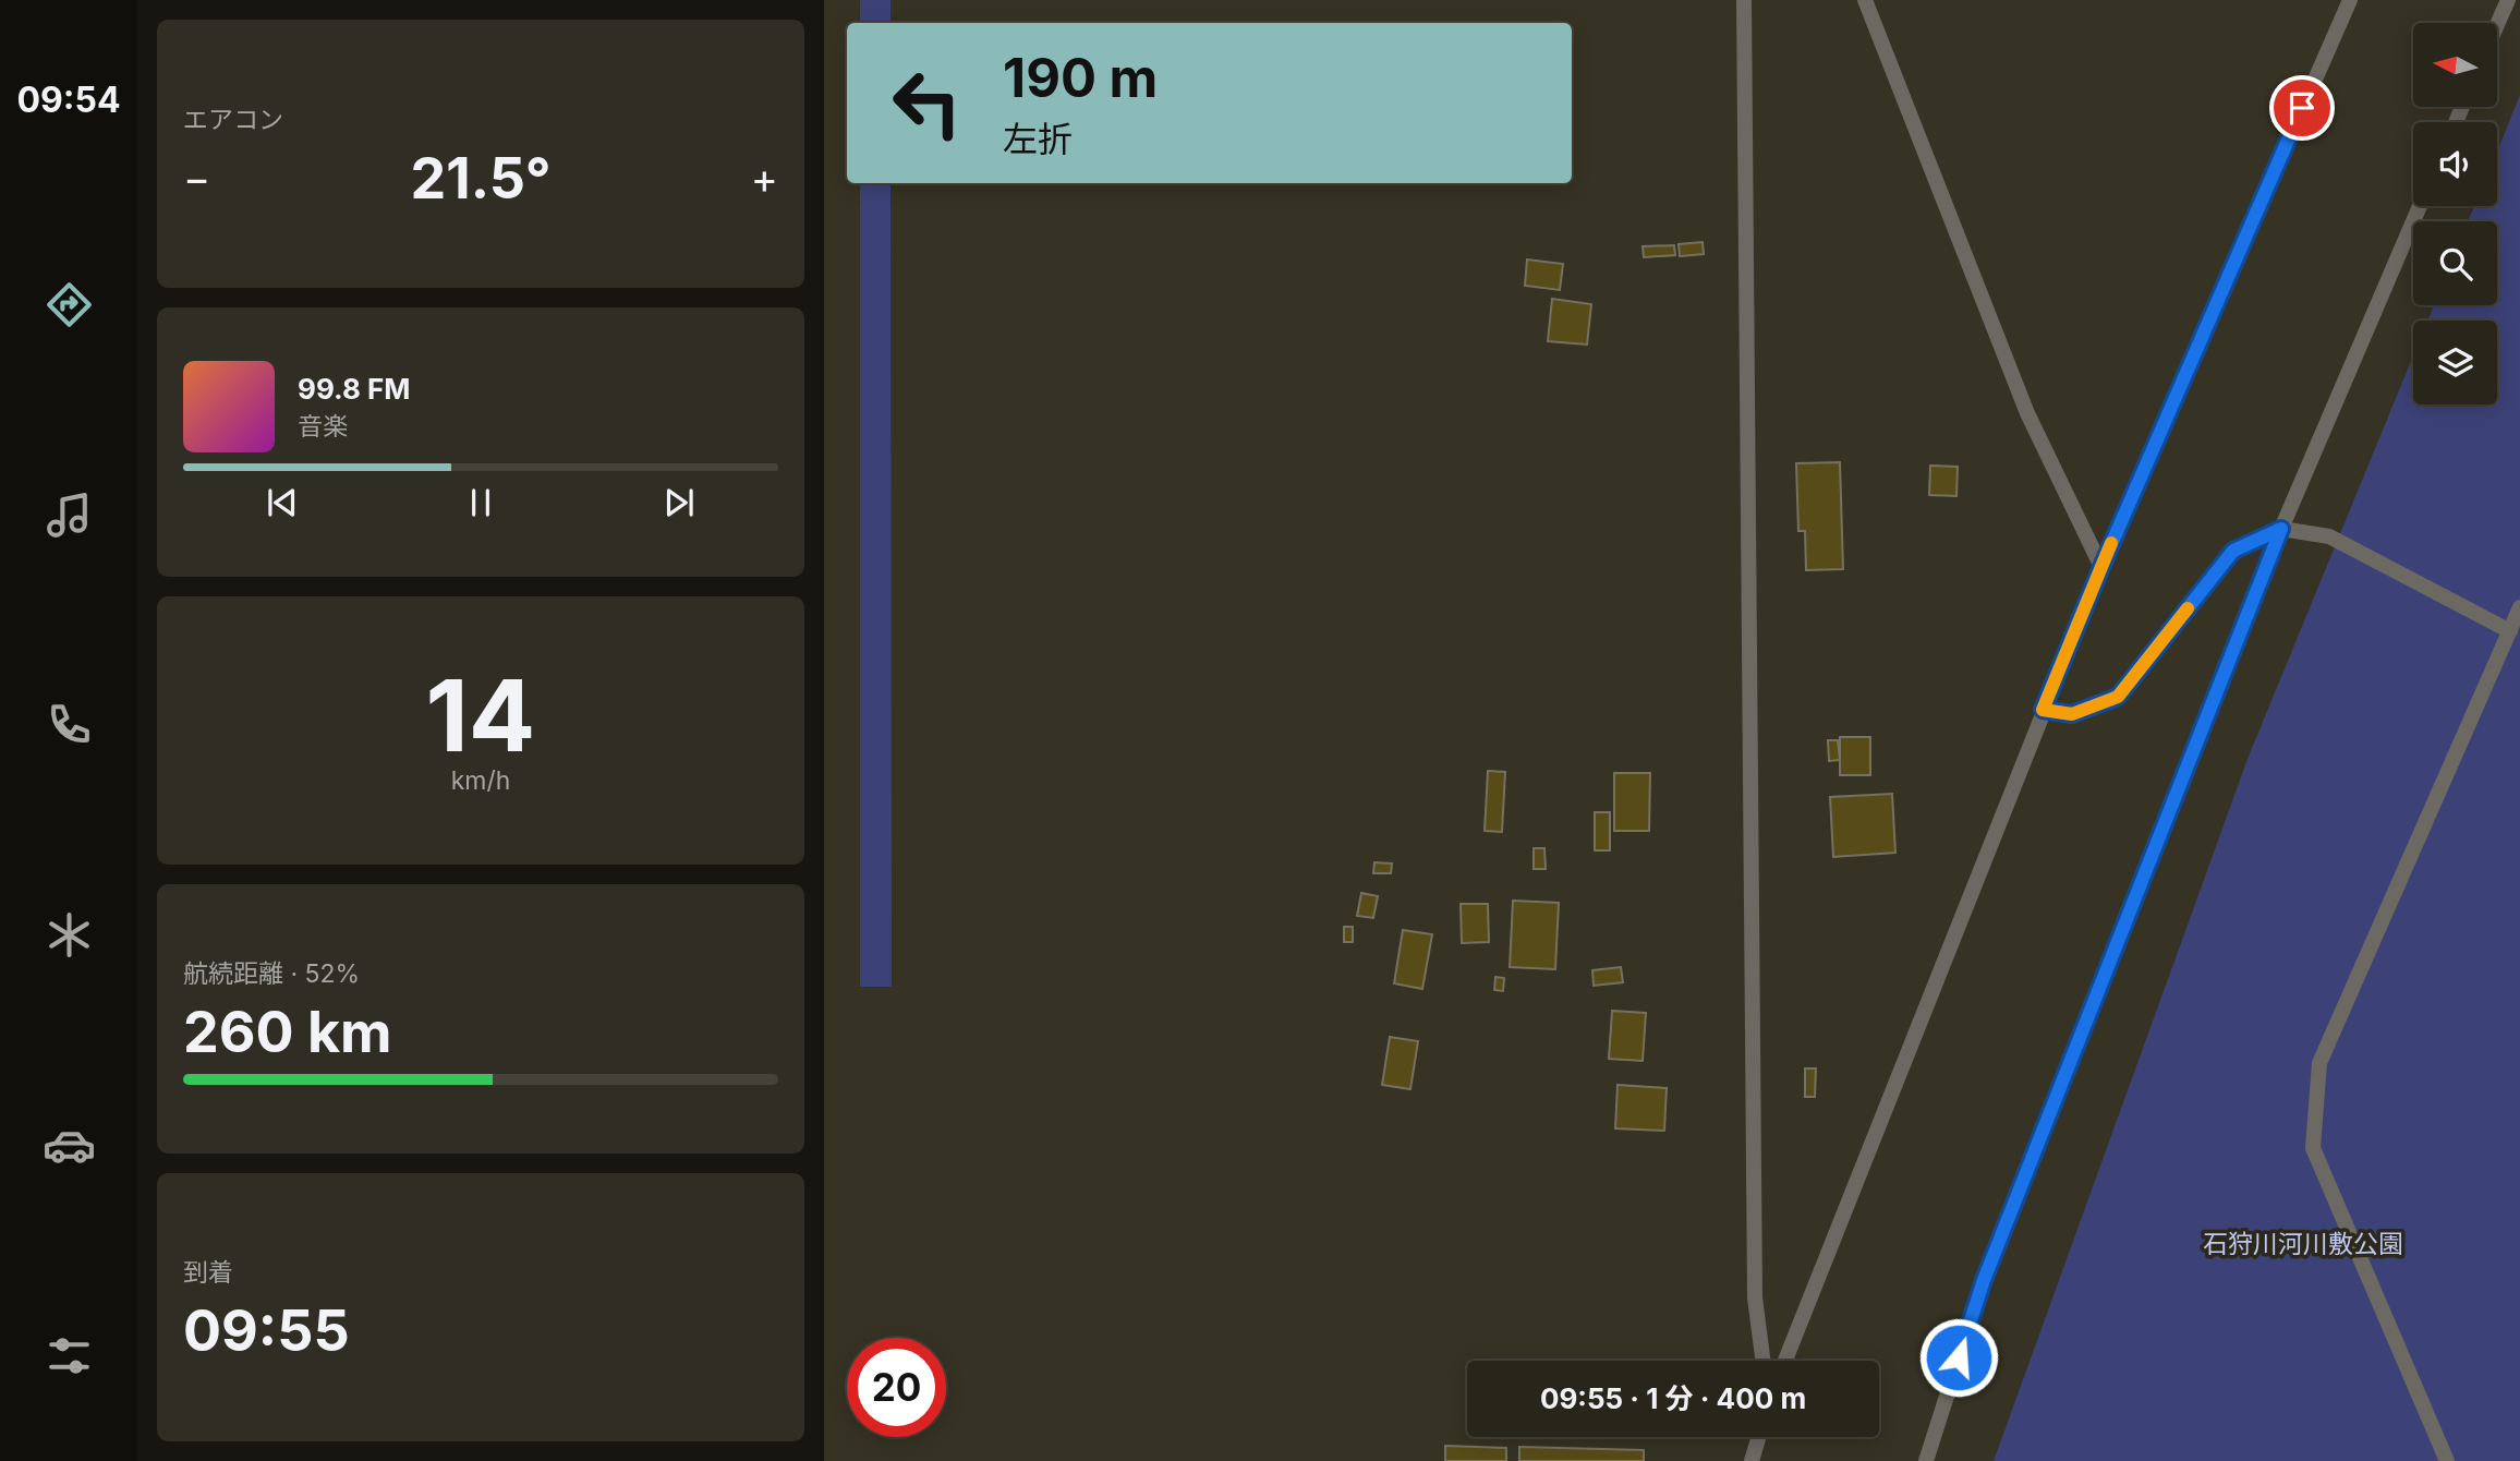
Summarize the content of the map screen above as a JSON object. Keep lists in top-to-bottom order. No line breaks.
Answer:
{"parks":["石狩川河川敷公園"],"north":"left","page":{"tabs":"09:54","tile":["エアコン",["14","km/h"],["航続距離 · 52%","260 km"],["到着","09:55"]],"turn":["190 m","左折"],"heat":["−","21.5°","+"],"song":["99.8 FM","音楽"],"limit":"20","trip":"09:55 · 1 分 · 400 m"}}
